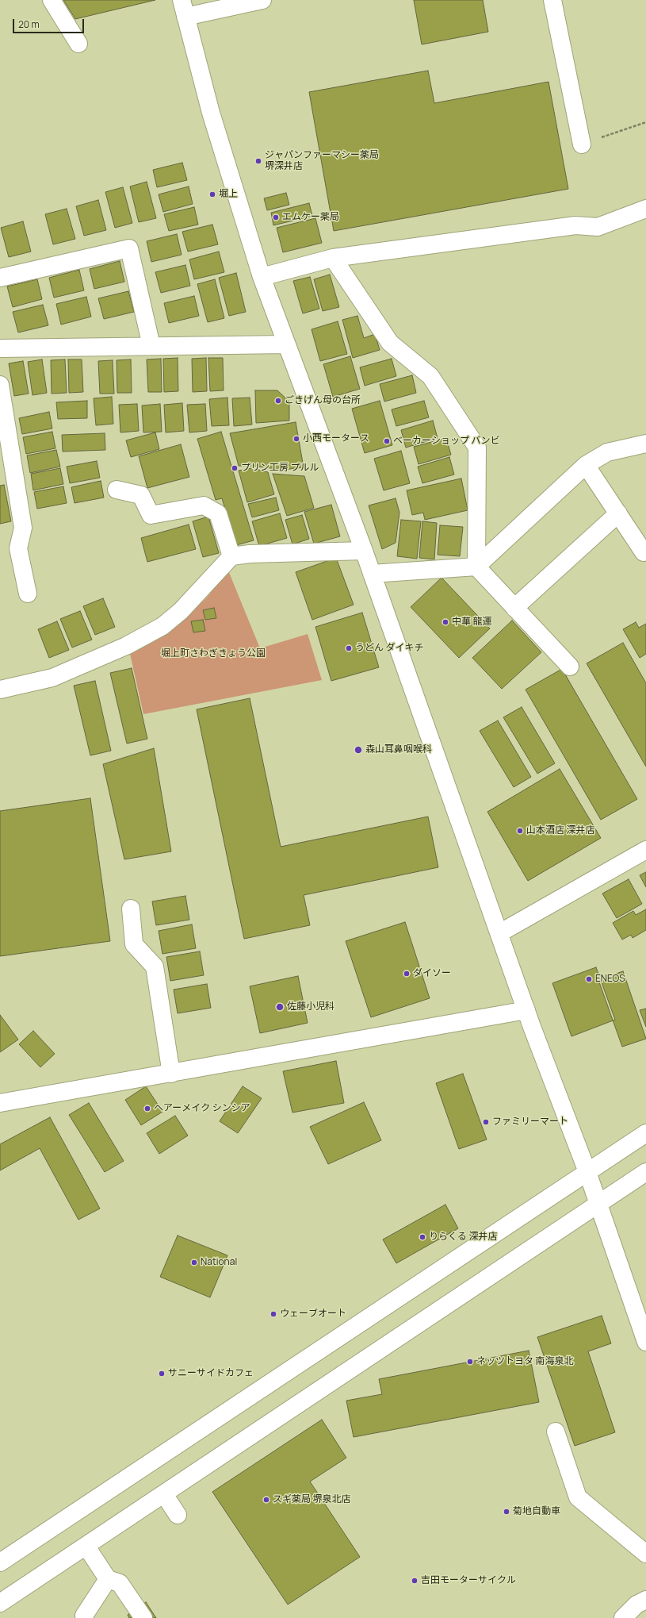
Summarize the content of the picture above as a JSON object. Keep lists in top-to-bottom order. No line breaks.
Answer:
{"parks":["堀上町さわぎきょう公園"],"places":["ジャパンファーマシー薬局 堺深井店","堀上","エムケー薬局","ごきげん母の台所","小西モータース","ベーカーショップ バンビ","プリン工房 プルル","中華 龍運","うどん ダイキチ","森山耳鼻咽喉科","山本酒店 深井店","ダイソー","ENEOS","佐藤小児科","ヘアーメイク シンシア","ファミリーマート","りらくる 深井店","National","ウェーブオート","ネッツトヨタ 南海泉北","サニーサイドカフェ","スギ薬局 堺泉北店","菊地自動車","吉田モーターサイクル"],"scale_bar":"20 m"}
